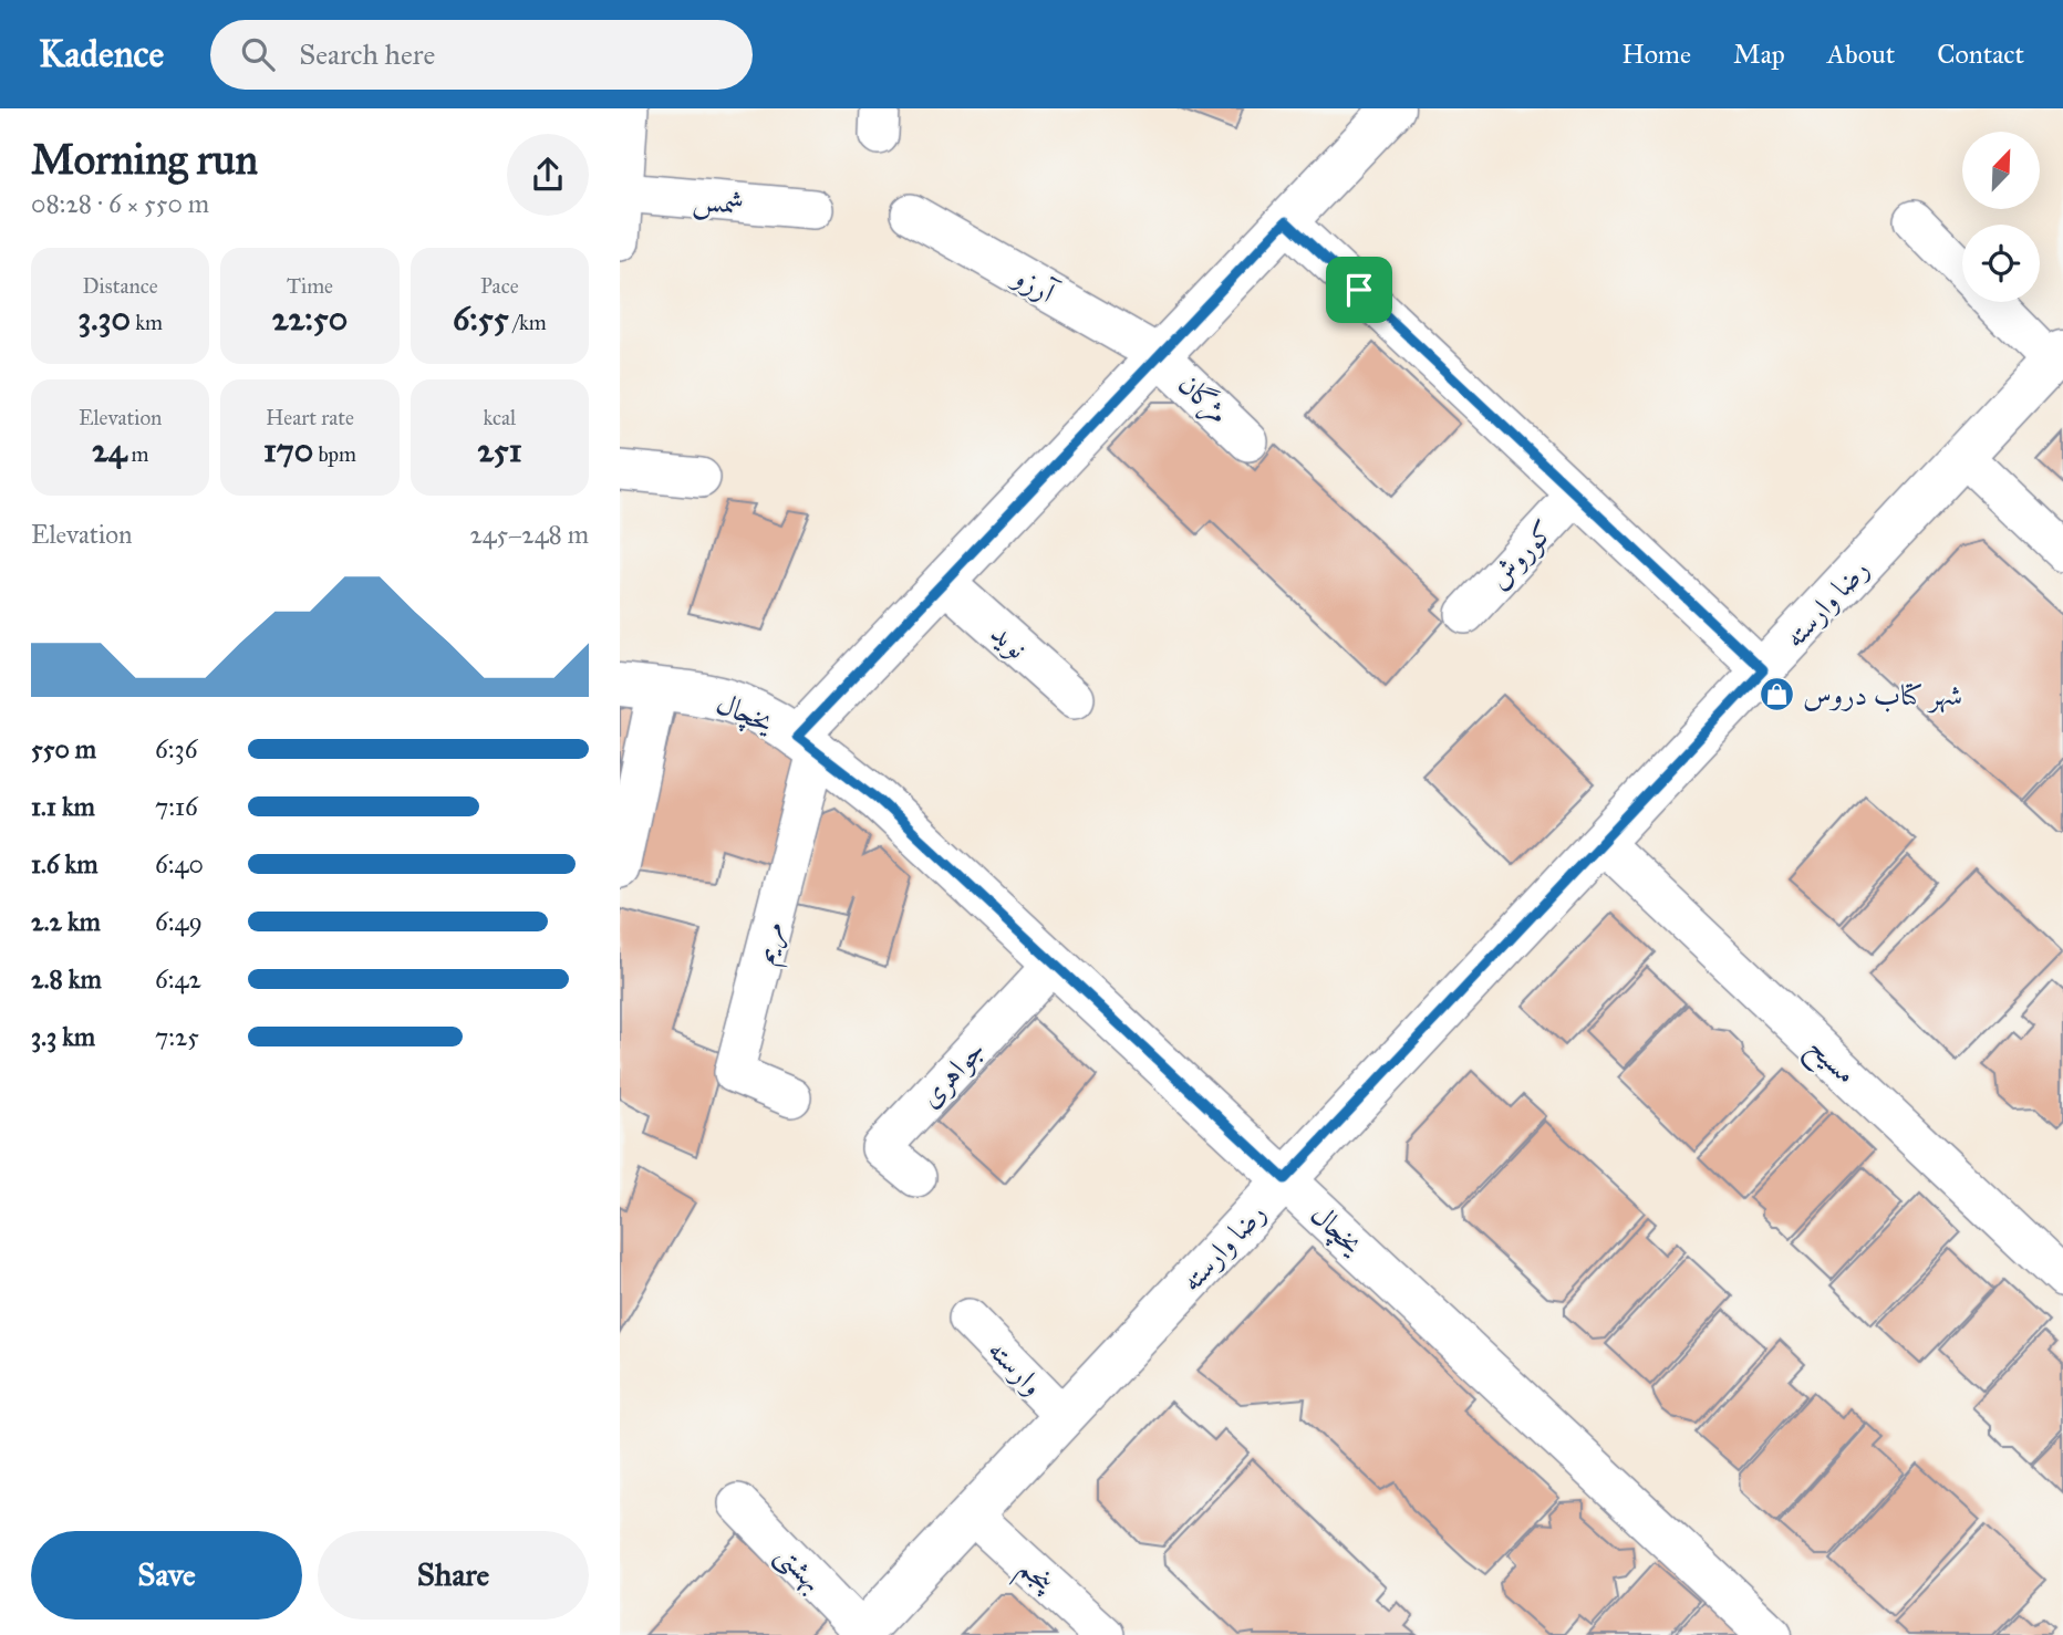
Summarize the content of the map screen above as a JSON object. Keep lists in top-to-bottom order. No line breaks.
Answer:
{"streets":{"street":["شمس","آرزو","مژگان","کوروش","رضا وارسته","نوید","یخچال","مریم","مسیح","جواهری","وارسته","بهشتی","پنجم"]},"crossings":[["آرزو","مژگان"],["رضا وارسته","یخچال"],["رضا وارسته","مسیح"],["رضا وارسته","وارسته"],["رضا وارسته","بهشتی"],["رضا وارسته","پنجم"],["یخچال","مریم"],["یخچال","جواهری"]],"places":{"shop":["شهر کتاب دروس"]},"north":"top right","page":{"header":"Kadence","search":"Search here","nav":["Home","Map","About","Contact"],"heading":["Morning run","08:28 · 6 × 550 m"],"stats":[["Distance","3.30 km"],["Time","22:50"],["Pace","6:55 /km"],["Elevation","24 m"],["Heart rate","170 bpm"],["kcal","251"]],"chart":["Elevation","245–248 m"],"list":[{"name":"550 m","note":"6:36"},{"name":"1.1 km","note":"7:16"},{"name":"1.6 km","note":"6:40"},{"name":"2.2 km","note":"6:49"},{"name":"2.8 km","note":"6:42"},{"name":"3.3 km","note":"7:25"}],"buttons":["Save","Share"]}}
